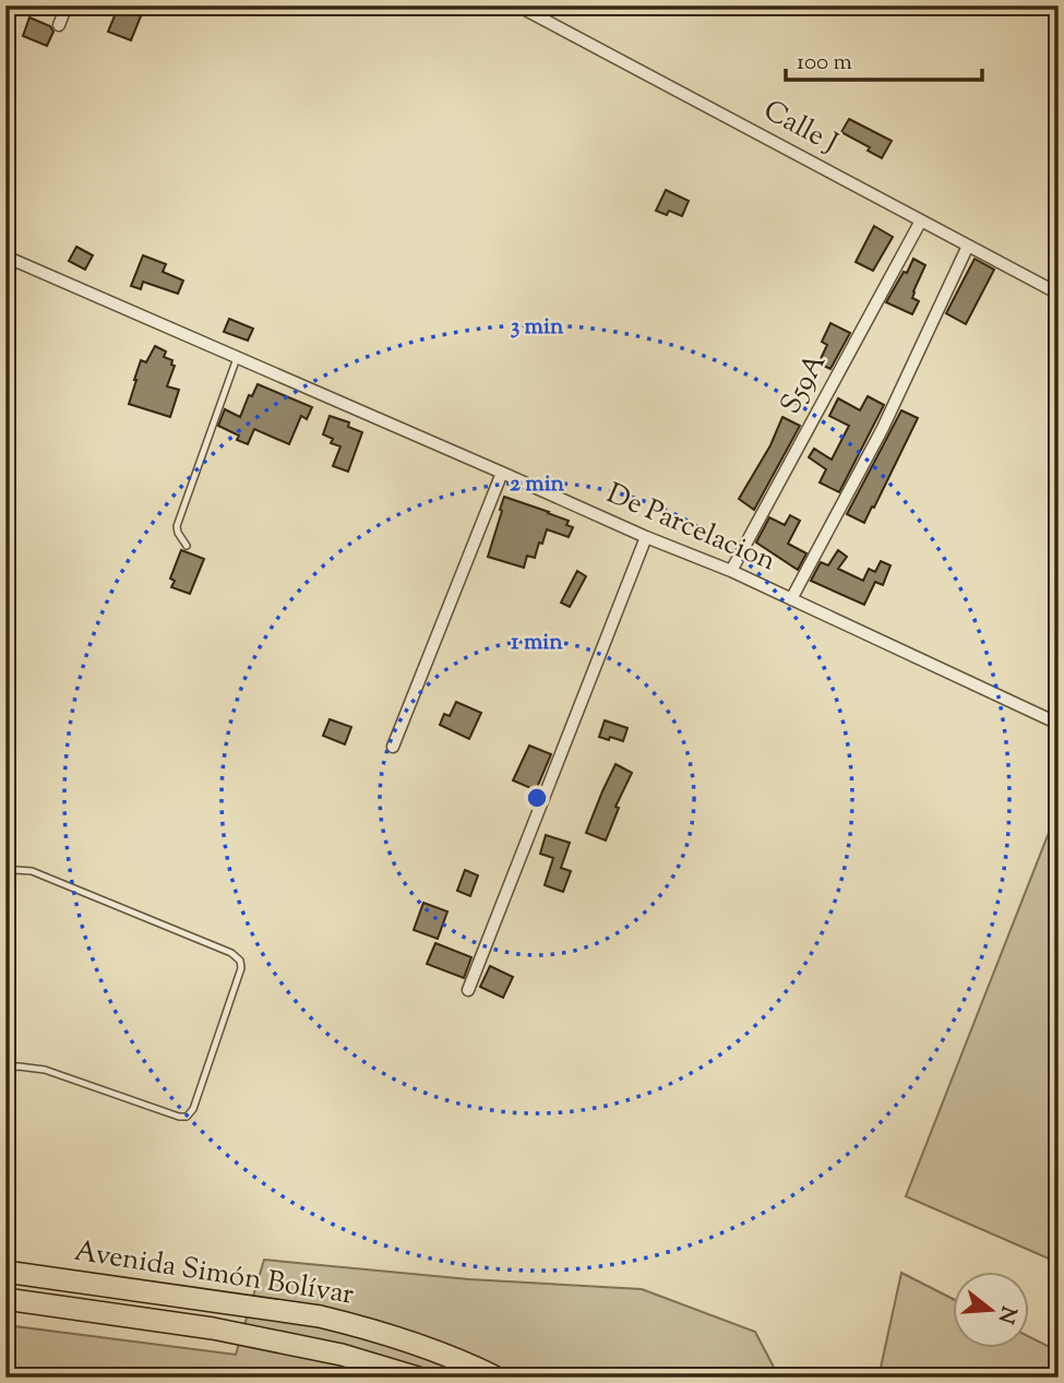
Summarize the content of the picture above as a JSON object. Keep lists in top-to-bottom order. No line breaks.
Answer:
{"streets":{"highway":["Avenida Simón Bolívar"],"street":["Calle J","S59A","De Parcelacion"]},"crossings":[["Calle J","S59A"],["S59A","De Parcelacion"]],"scale_bar":"100 m","north":"right","rings":["3 min","2 min","1 min"]}
